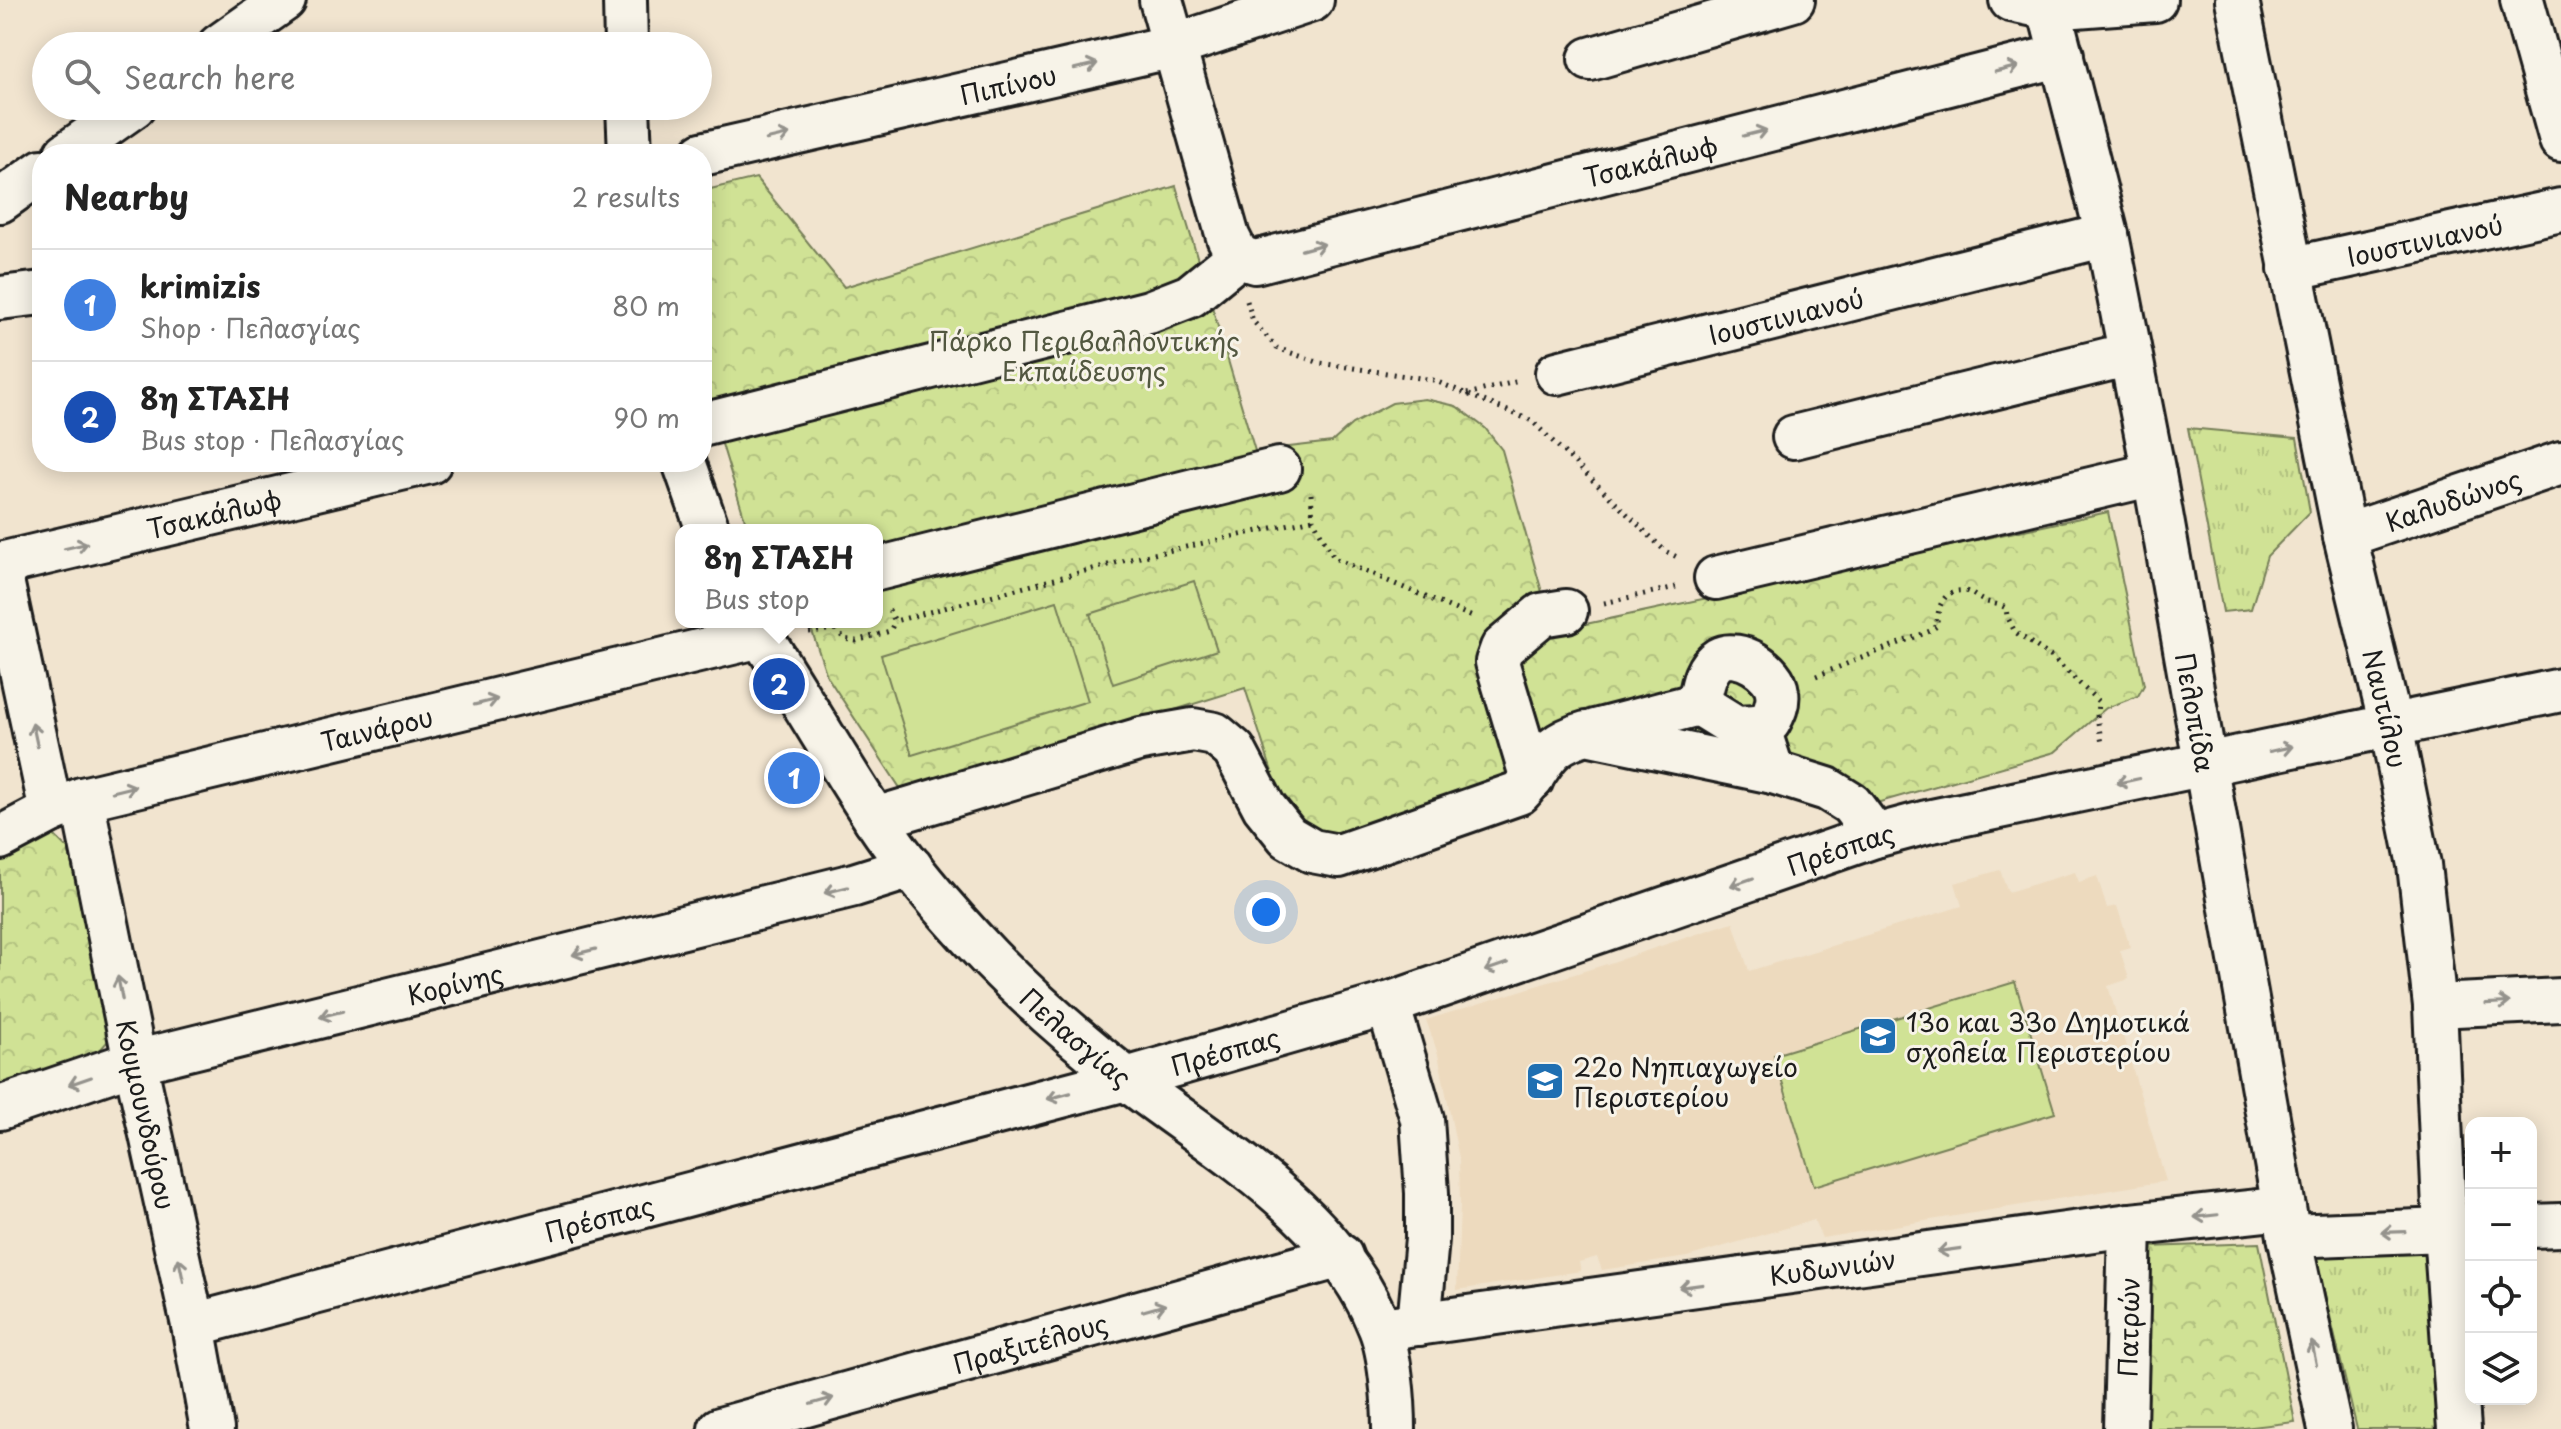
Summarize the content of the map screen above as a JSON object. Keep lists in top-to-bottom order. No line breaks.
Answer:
{"streets":{"street":["Πιπίνου","Τσακάλωφ","Ιουστινιανού","Καλυδώνος","Ναυτίλου","Πελοπίδα","Ταινάρου","Πρέσπας","Κορίνης","Πελασγίας","Κουμουνδούρου","Κυδωνιών","Πατρών","Πραξιτέλους"]},"crossings":[["Τσακάλωφ","Πελοπίδα"],["Ιουστινιανού","Ναυτίλου"],["Ιουστινιανού","Πελοπίδα"],["Καλυδώνος","Ναυτίλου"],["Ναυτίλου","Πρέσπας"],["Ναυτίλου","Κυδωνιών"],["Πελοπίδα","Πρέσπας"],["Πελοπίδα","Κυδωνιών"],["Ταινάρου","Πελασγίας"],["Ταινάρου","Κουμουνδούρου"],["Πρέσπας","Πελασγίας"],["Πρέσπας","Κουμουνδούρου"],["Κορίνης","Πελασγίας"],["Κορίνης","Κουμουνδούρου"],["Πελασγίας","Κυδωνιών"],["Πελασγίας","Πραξιτέλους"],["Κυδωνιών","Πατρών"]],"one_way":["Ταινάρου","Κορίνης","Κουμουνδούρου","Κυδωνιών","Πραξιτέλους"],"parks":["Πάρκο Περιβαλλοντικής Εκπαίδευσης"],"places":{"school or university":["13ο και 33ο Δημοτικά σχολεία Περιστερίου","22ο Νηπιαγωγείο Περιστερίου"]},"page":{"search":"Search here","heading":["Nearby","2 results"],"list":[{"mark":"1","name":"krimizis","note":"Shop · Πελασγίας","value":"80 m"},{"mark":"2","name":"8η ΣΤΑΣΗ","note":"Bus stop · Πελασγίας","value":"90 m"}],"popup":["8η ΣΤΑΣΗ","Bus stop"],"pins":["2","1"],"map_buttons":["+","−"]}}
